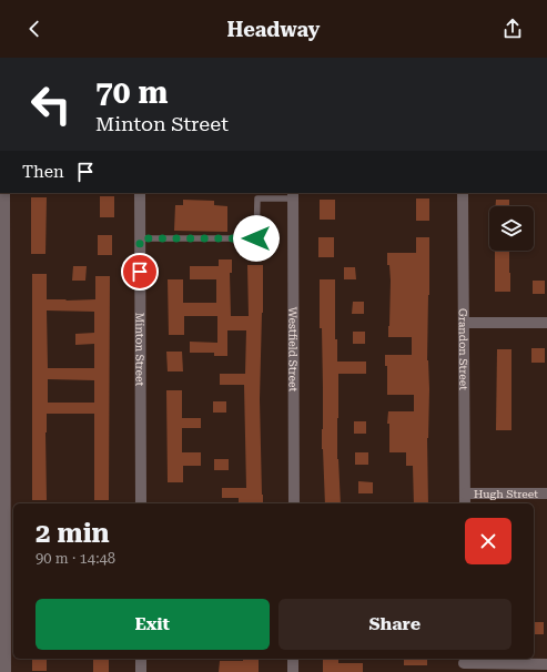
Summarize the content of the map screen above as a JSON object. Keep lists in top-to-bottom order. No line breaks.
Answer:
{"streets":{"street":["Grandon Street","Minton Street","Westfield Street","Hugh Street"]},"crossings":[["Grandon Street","Hugh Street"]],"page":{"header":"Headway","turn":["70 m","Minton Street"],"then":"Then","heading":["2 min","90 m · 14:48"],"buttons":["Exit","Share"]}}
